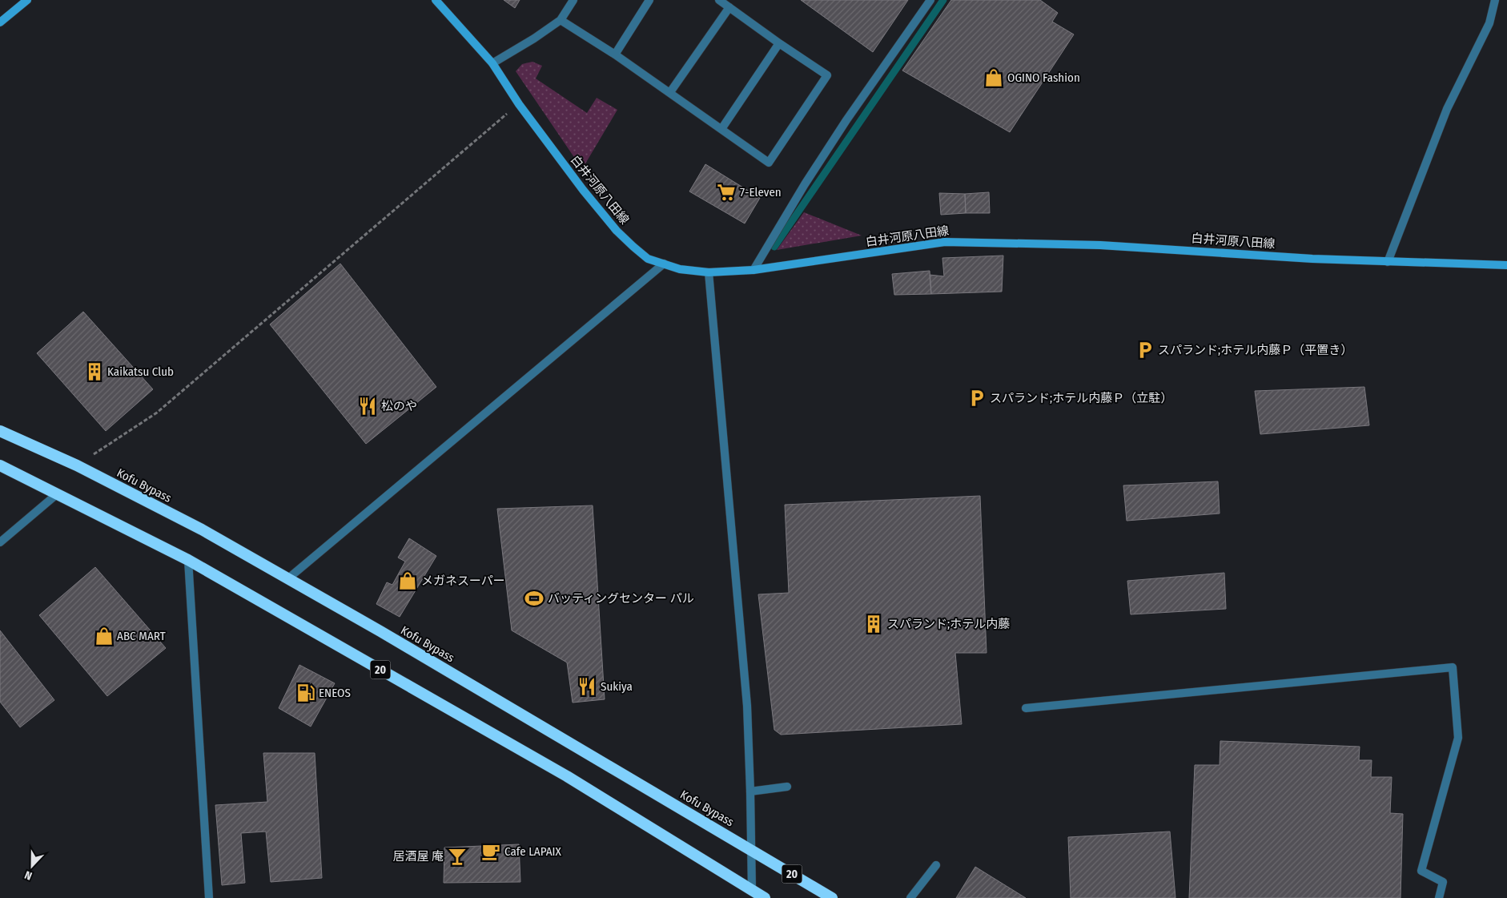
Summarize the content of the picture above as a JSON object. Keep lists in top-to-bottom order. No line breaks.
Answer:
{"streets":{"highway":["Kofu Bypass","20"],"main road":["白井河原八田線"]},"places":{"shop":["OGINO Fashion","メガネスーパー","ABC MART"],"supermarket":["7-Eleven"],"parking":["スパランド;ホテル内藤Ｐ（平置き）","スパランド;ホテル内藤Ｐ（立駐）"],"building":["Kaikatsu Club","スパランド;ホテル内藤"],"restaurant":["松のや","Sukiya"],"sports":["バッティングセンター パル"],"fuel station":["ENEOS"],"cafe":["Cafe LAPAIX"],"bar":["居酒屋 庵"]},"north":"bottom"}
